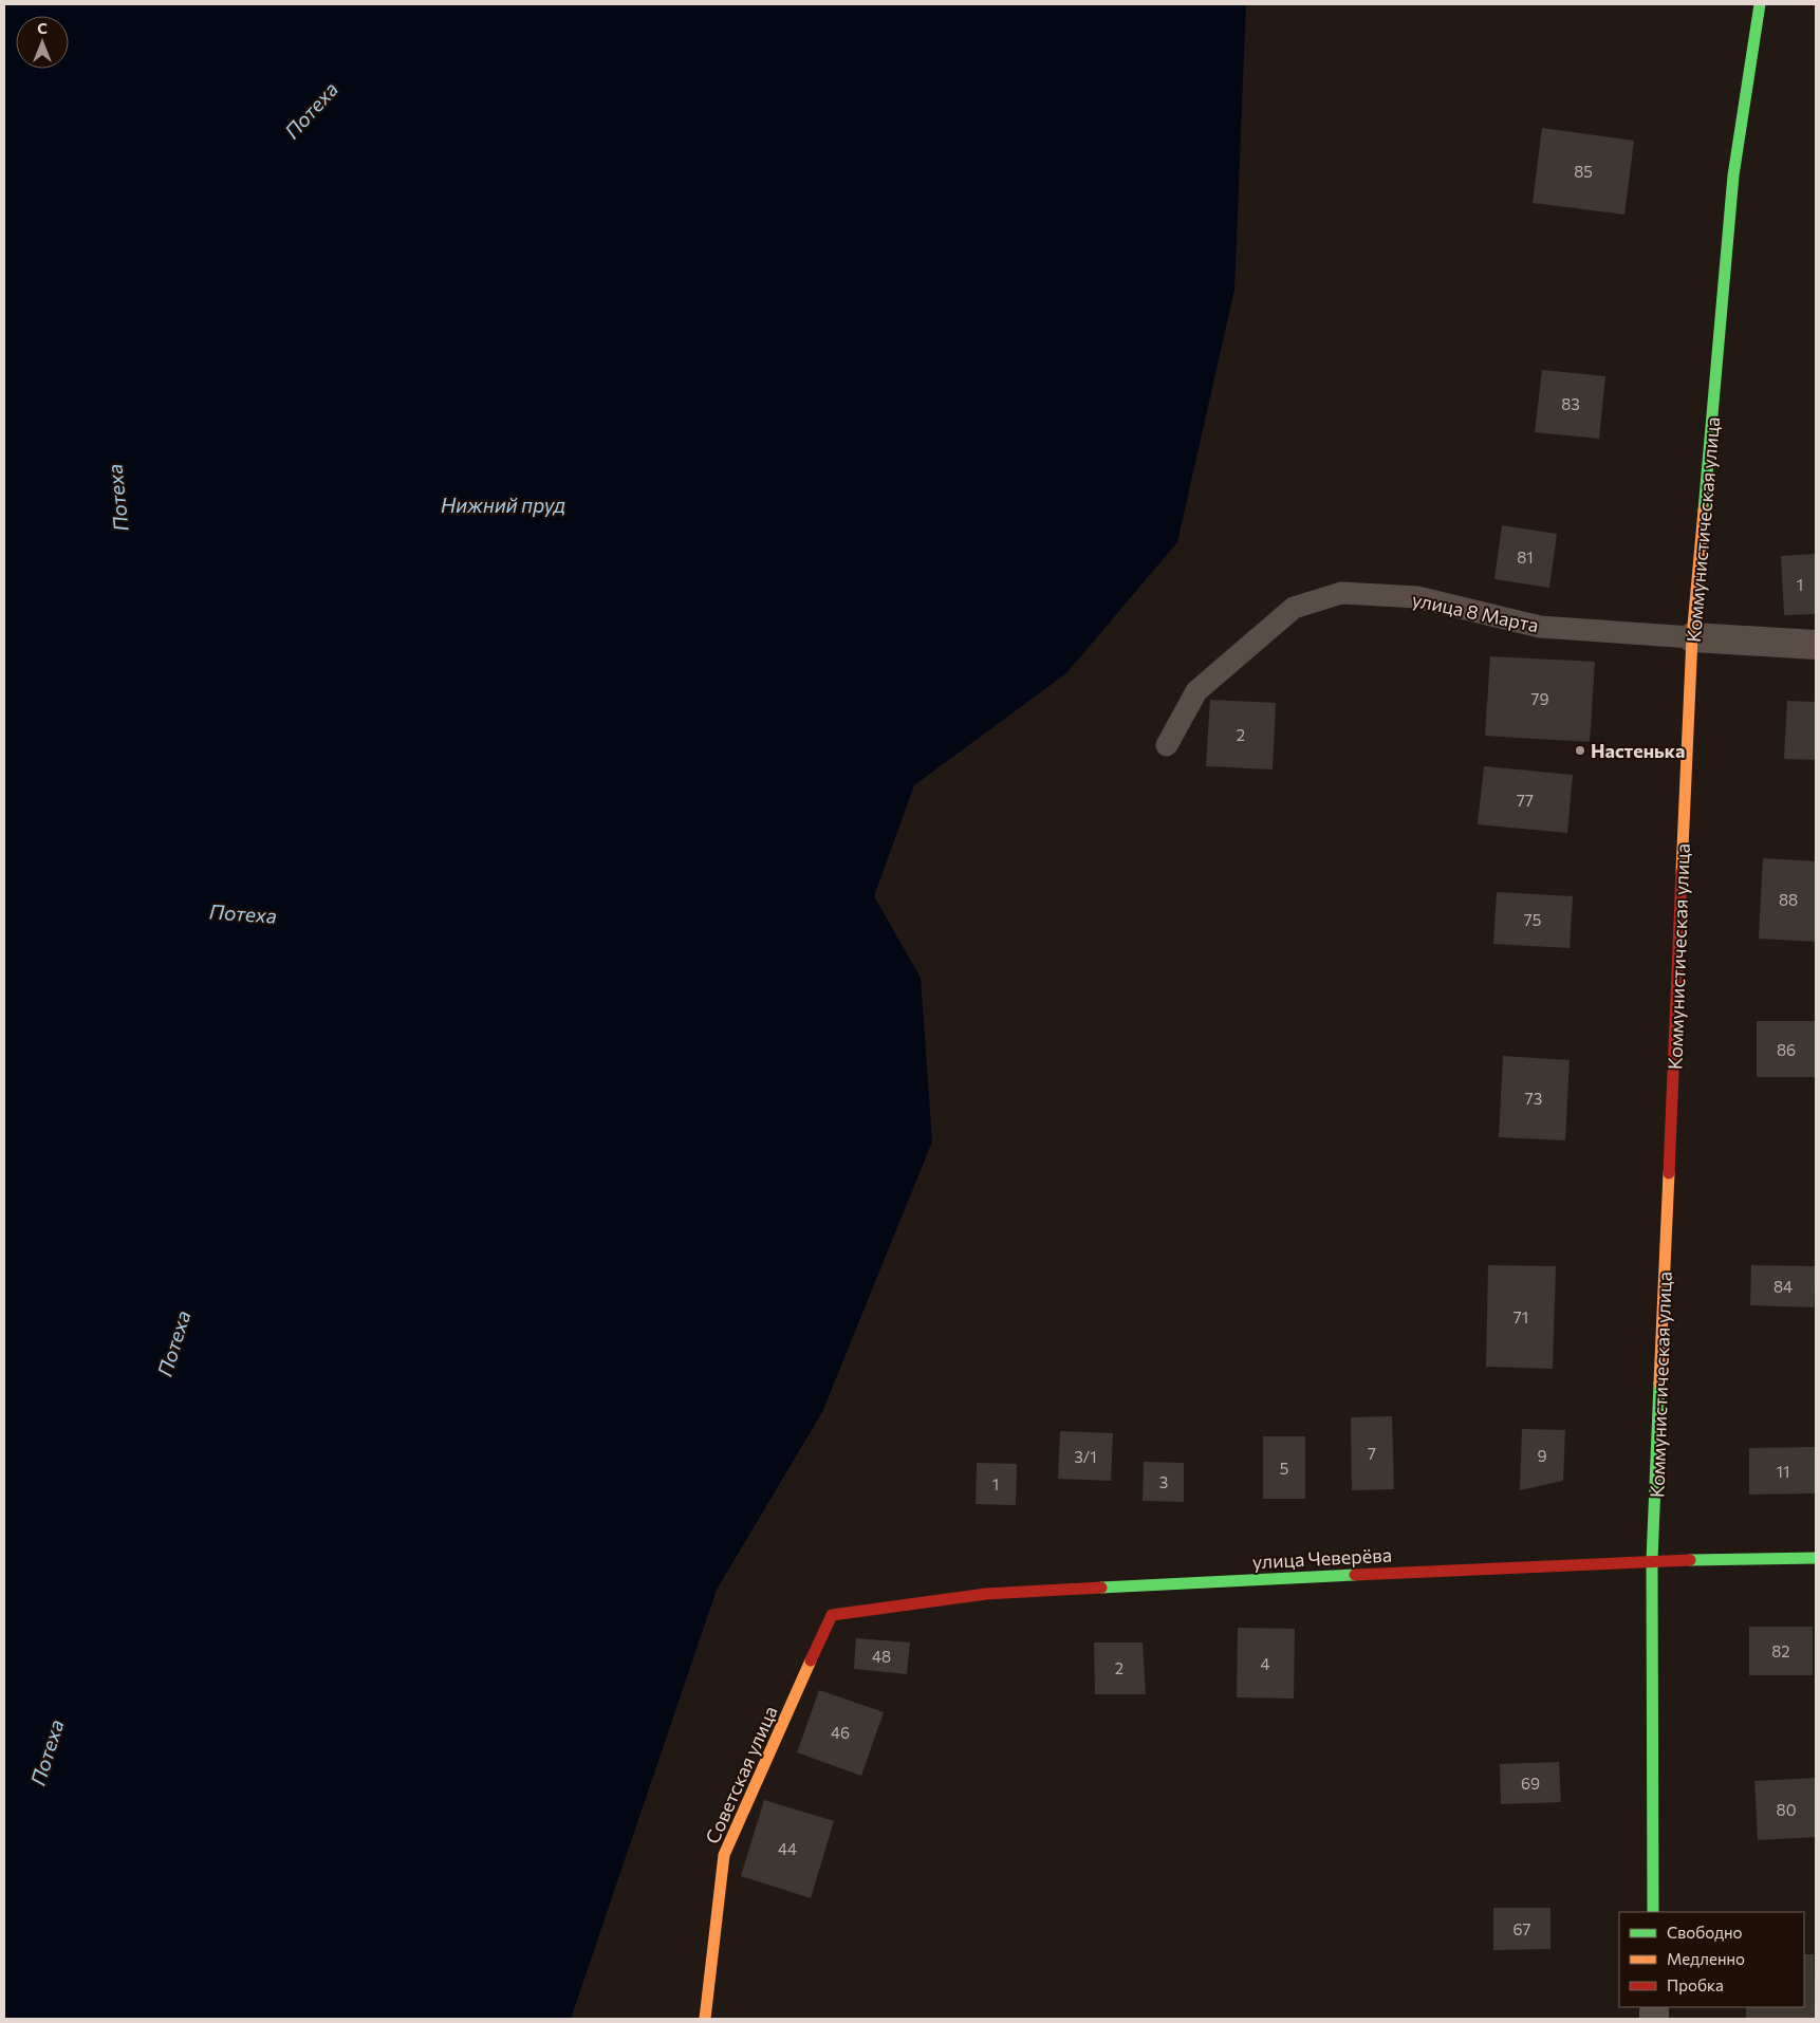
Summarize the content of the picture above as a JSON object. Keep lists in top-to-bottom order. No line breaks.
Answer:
{"streets":{"street":["Коммунистическая улица","улица 8 Марта","улица Чеверёва","Советская улица"]},"crossings":[["Коммунистическая улица","улица 8 Марта"],["Коммунистическая улица","улица Чеверёва"],["улица Чеверёва","Советская улица"]],"water":["Потеха","Нижний пруд"],"places":["Настенька"],"house_numbers":["85","83","81","1","79","2","77","88","75","86","73","84","71","7","9","3/1","5","11","3","1","82","48","4","2","46","69","80","44","67"],"legend":["Свободно","Медленно","Пробка"],"north":"top"}
